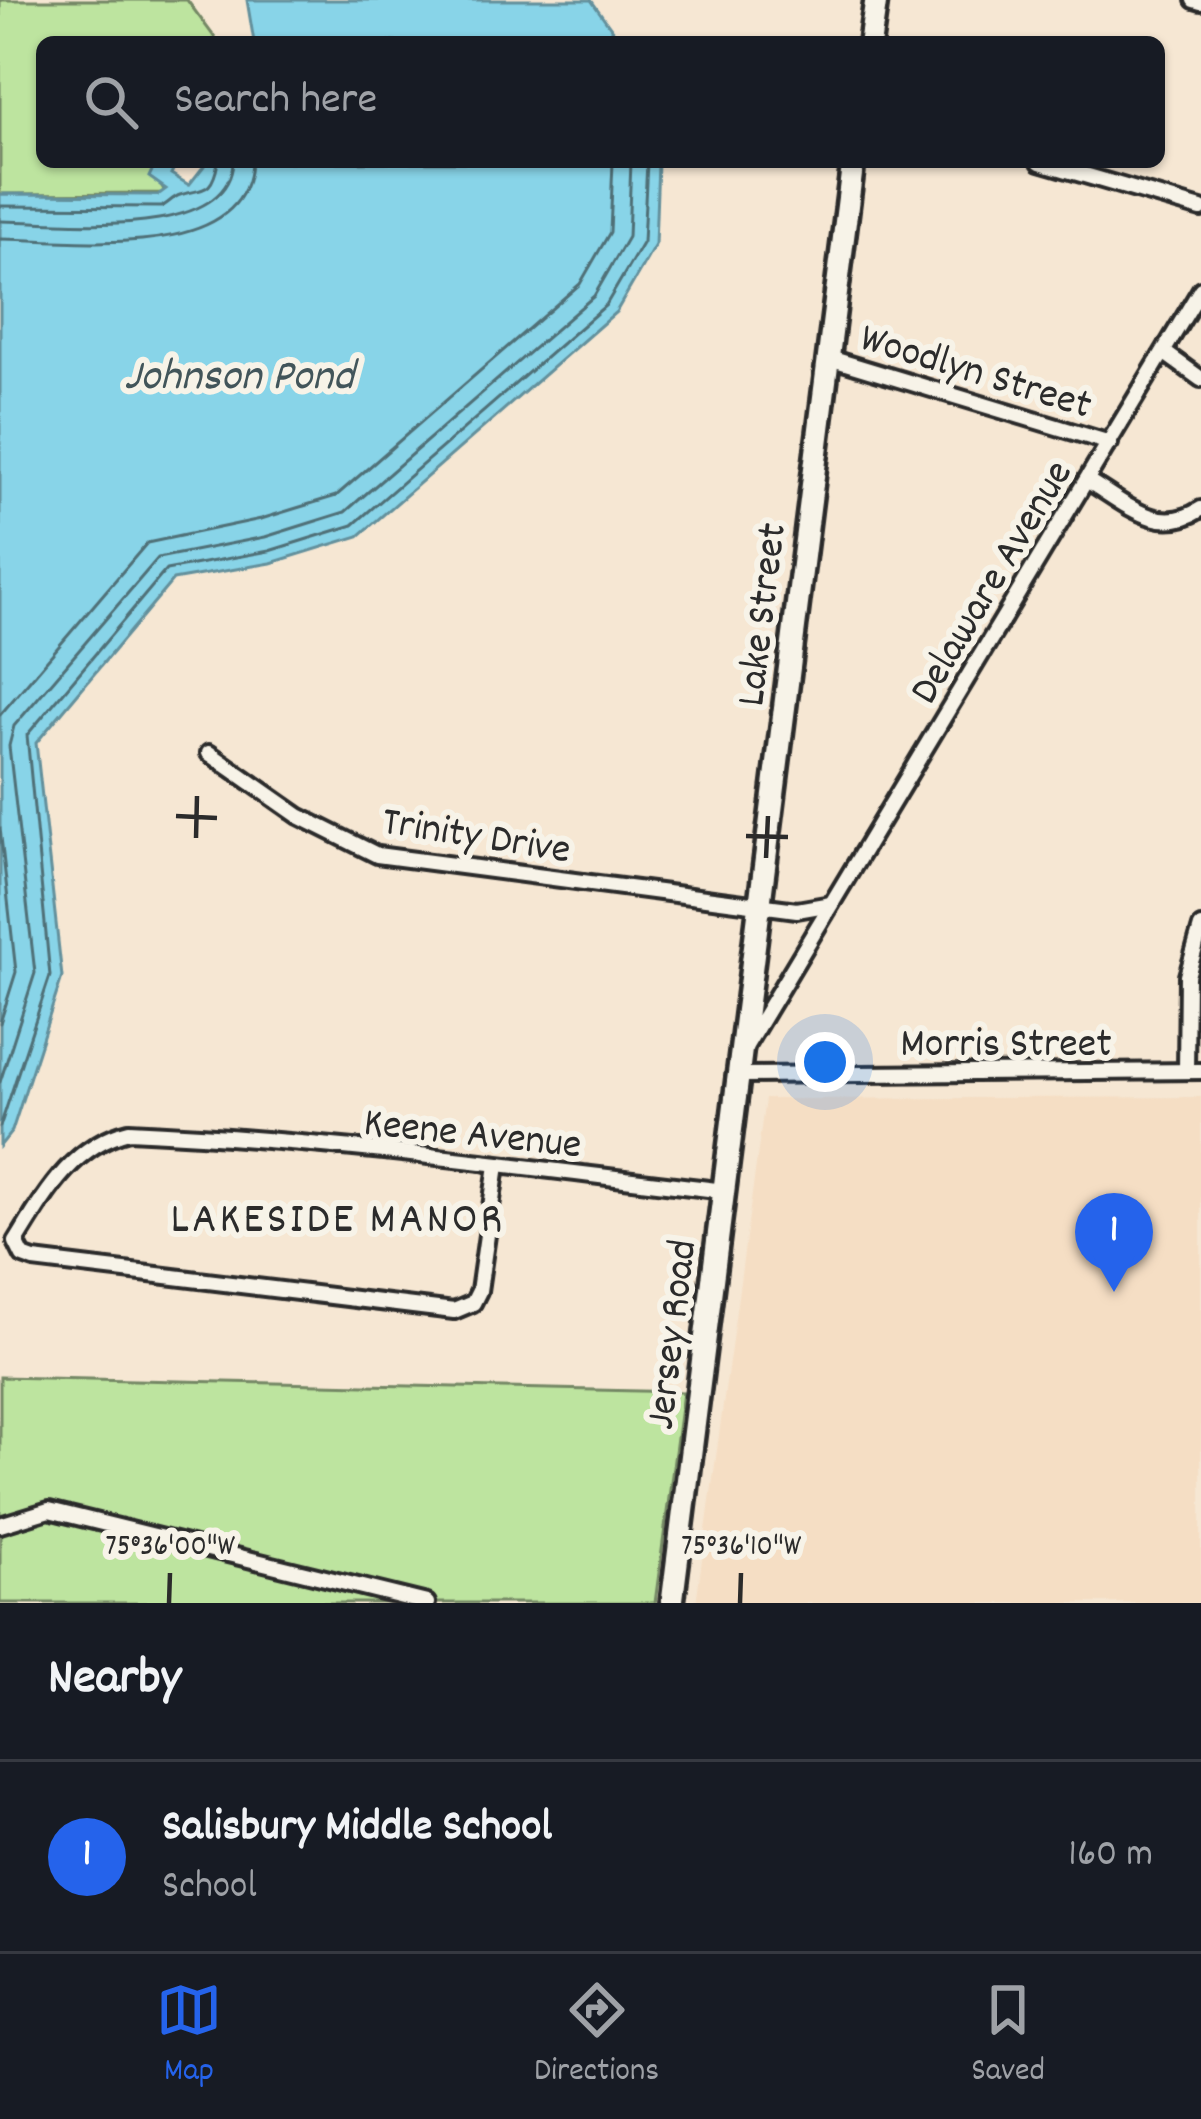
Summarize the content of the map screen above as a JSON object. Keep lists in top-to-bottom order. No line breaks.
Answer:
{"streets":{"street":["Woodlyn Street","Delaware Avenue","Lake Street","Trinity Drive","Morris Street","Keene Avenue","Jersey Road"]},"crossings":[["Woodlyn Street","Delaware Avenue"],["Woodlyn Street","Lake Street"],["Delaware Avenue","Lake Street"],["Lake Street","Trinity Drive"],["Lake Street","Morris Street"],["Lake Street","Jersey Road"],["Morris Street","Jersey Road"],["Keene Avenue","Jersey Road"]],"districts":["LAKESIDE MANOR"],"water":["Johnson Pond"],"page":{"search":"Search here","pins":"1","heading":"Nearby","list":[{"mark":"1","name":"Salisbury Middle School","note":"School","value":"160 m"}],"nav":["Map","Directions","Saved"]},"coordinates":["75°36'00\"W","75°36'10\"W"]}
